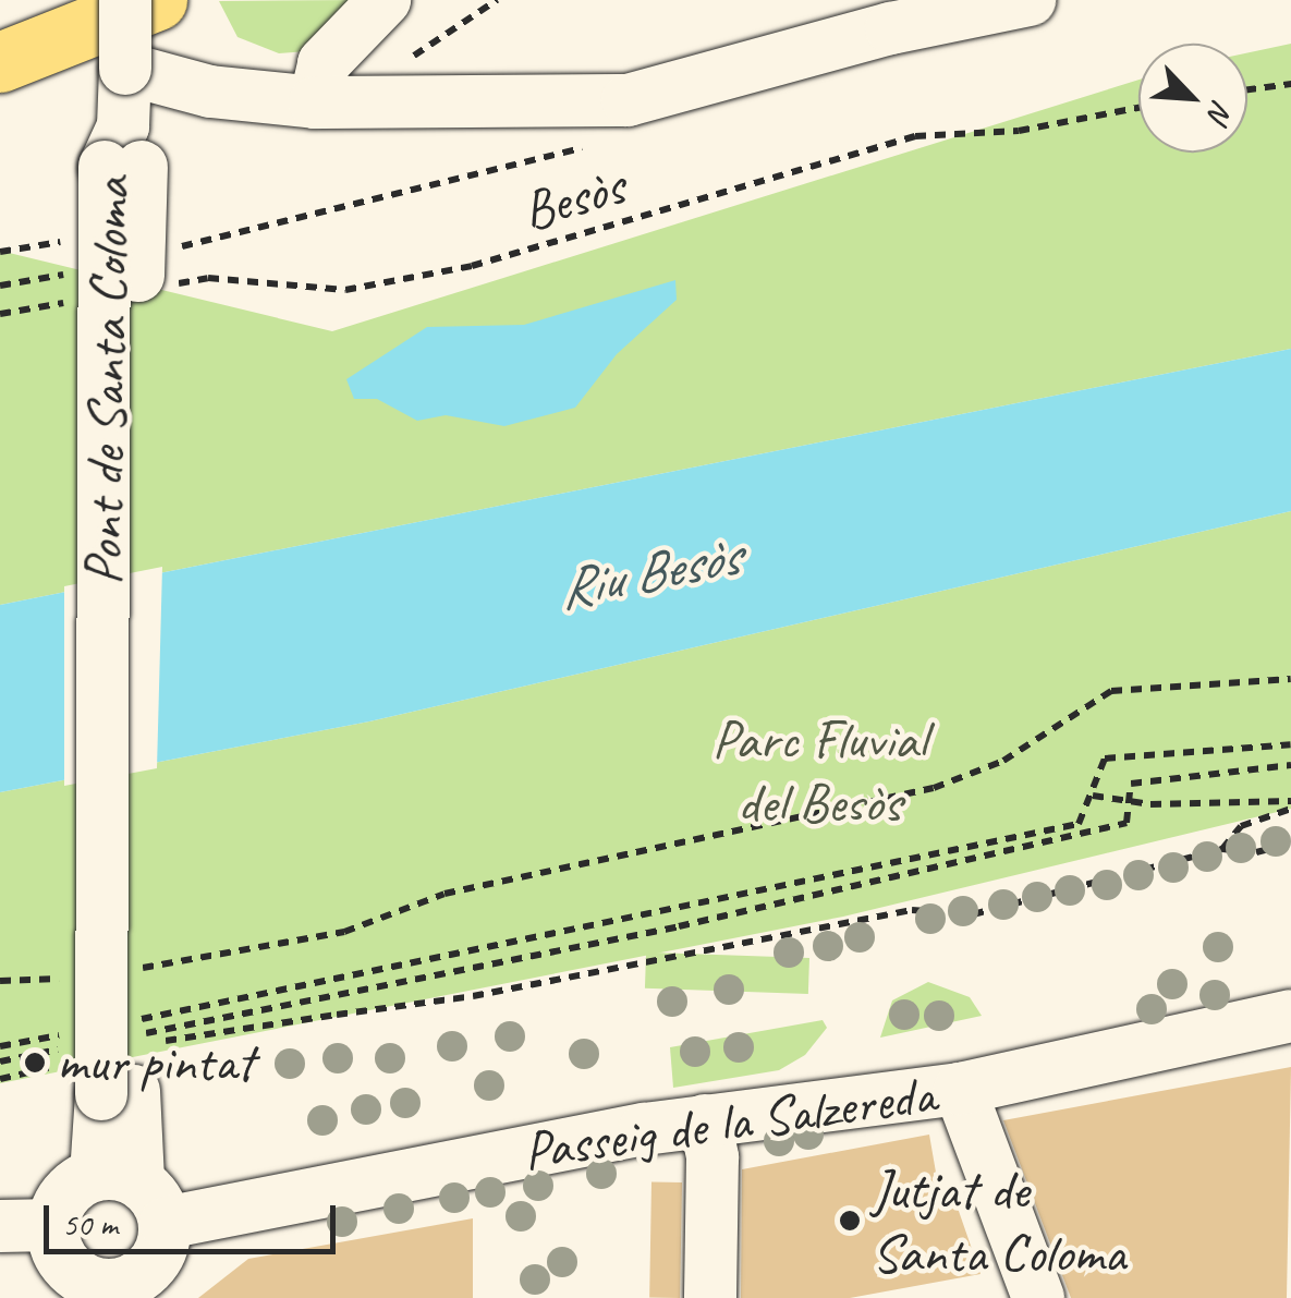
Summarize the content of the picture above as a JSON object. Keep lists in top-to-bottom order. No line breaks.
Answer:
{"streets":{"street":["Pont de Santa Coloma","Passeig de la Salzereda"],"path":["Besòs"]},"crossings":[["Pont de Santa Coloma","Passeig de la Salzereda"]],"water":["Riu Besòs"],"parks":["Parc Fluvial del Besòs"],"places":["mur pintat","Jutjat de Santa Coloma"],"scale_bar":"50 m","north":"bottom right"}
